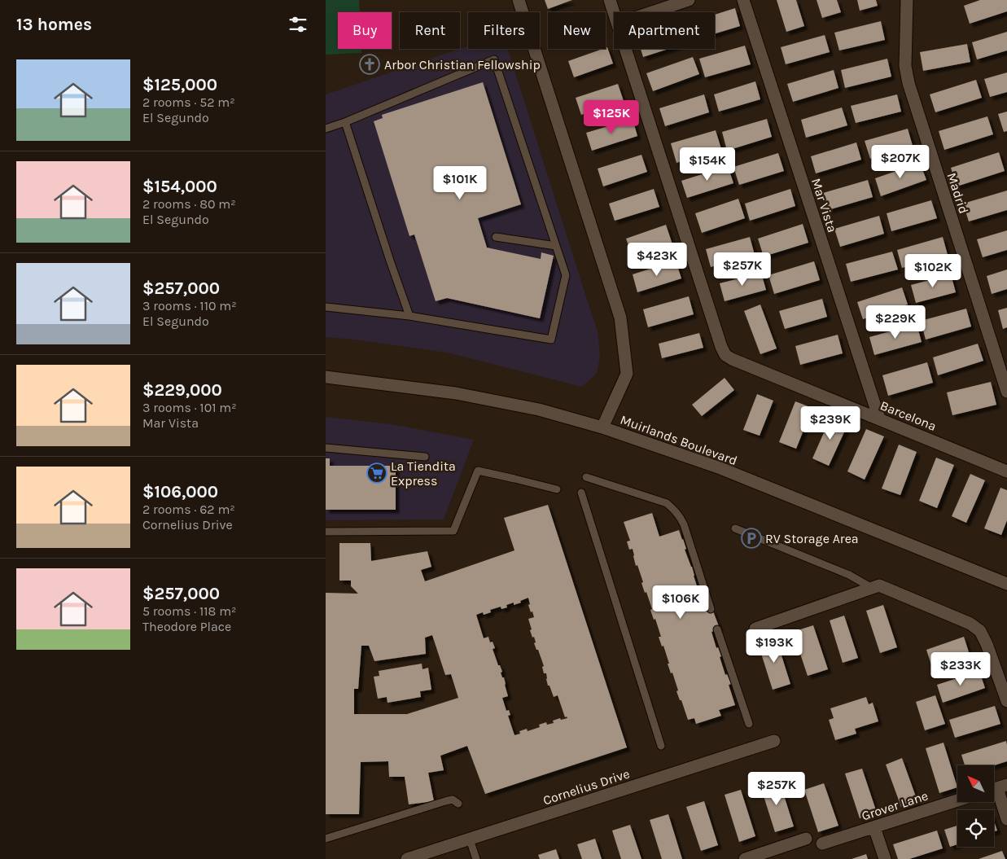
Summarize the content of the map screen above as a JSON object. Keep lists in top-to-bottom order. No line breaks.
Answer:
{"streets":{"street":["Madrid","Mar Vista","Barcelona","Muirlands Boulevard","Cornelius Drive","Grover Lane"]},"crossings":[["Mar Vista","Barcelona"]],"places":{"church":["Arbor Christian Fellowship"],"supermarket":["La Tiendita Express"],"parking":["RV Storage Area"]},"north":"top left","page":{"heading":"13 homes","chip":["Buy","Rent","Filters","New","Apartment"],"list":[{"name":"$125,000","note":"2 rooms · 52 m² · El Segundo"},{"name":"$154,000","note":"2 rooms · 80 m² · El Segundo"},{"name":"$257,000","note":"3 rooms · 110 m² · El Segundo"},{"name":"$229,000","note":"3 rooms · 101 m² · Mar Vista"},{"name":"$106,000","note":"2 rooms · 62 m² · Cornelius Drive"},{"name":"$257,000","note":"5 rooms · 118 m² · Theodore Place"}],"price":["$125K","$207K","$154K","$101K","$423K","$257K","$102K","$229K","$239K","$106K","$193K","$233K","$257K"]}}
